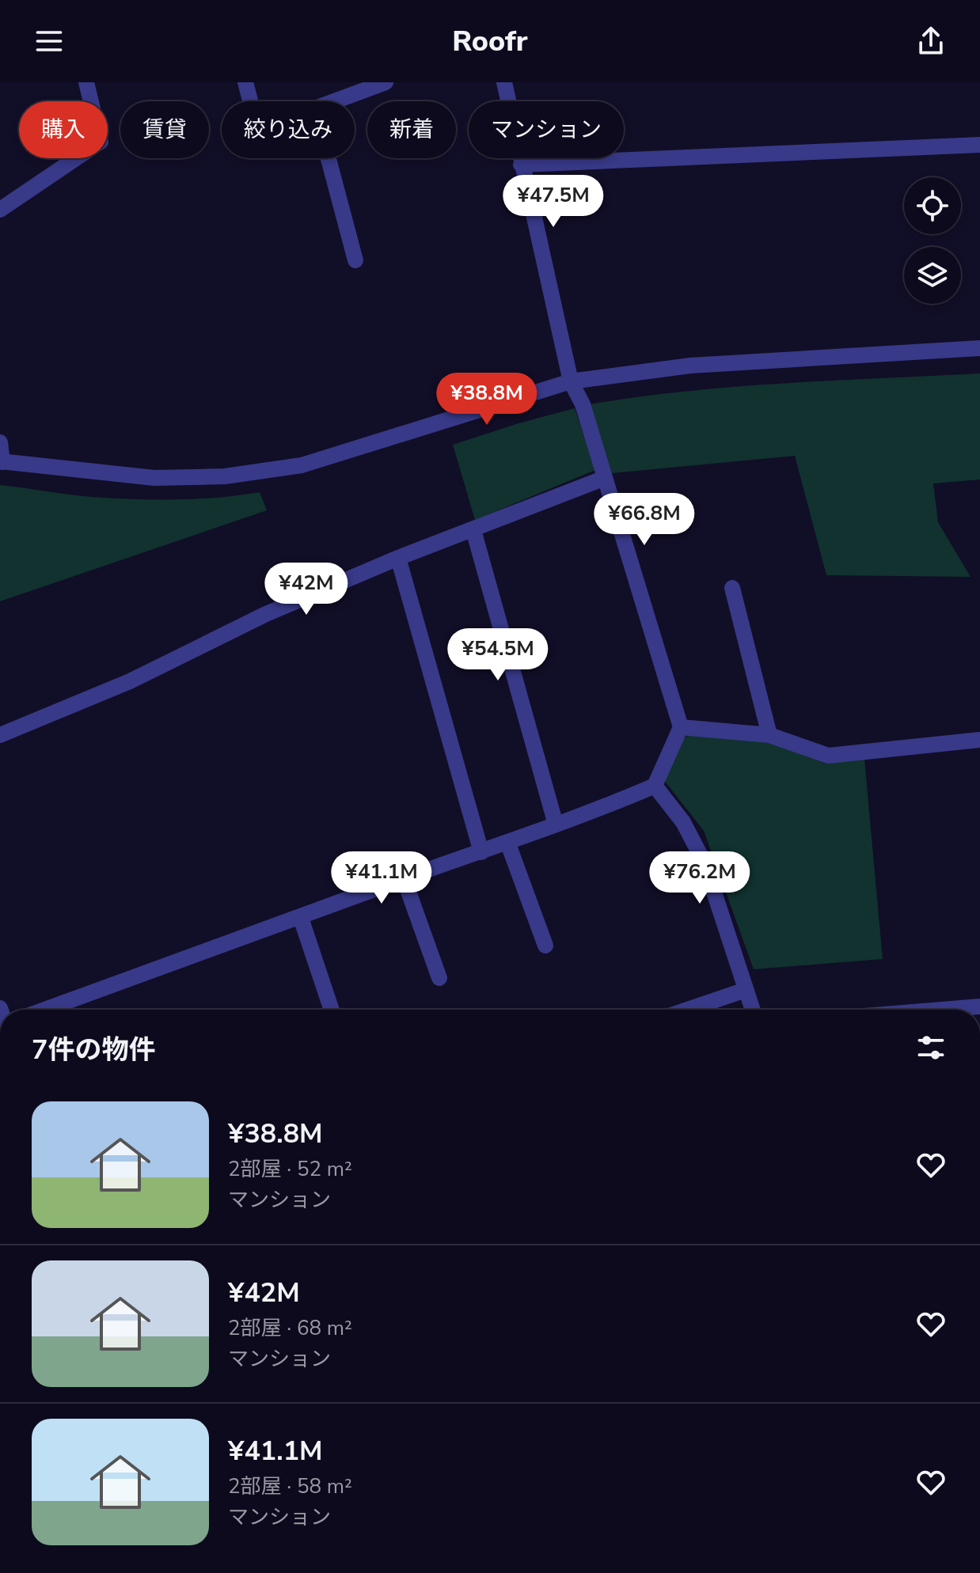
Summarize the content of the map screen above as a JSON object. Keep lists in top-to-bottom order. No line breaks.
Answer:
{"page":{"header":"Roofr","chip":["購入","賃貸","絞り込み","新着","マンション"],"price":["¥47.5M","¥38.8M","¥66.8M","¥42M","¥54.5M","¥41.1M","¥76.2M"],"heading":"7件の物件","list":[{"name":"¥38.8M","note":"2部屋 · 52 m² · マンション"},{"name":"¥42M","note":"2部屋 · 68 m² · マンション"},{"name":"¥41.1M","note":"2部屋 · 58 m² · マンション"}]}}
